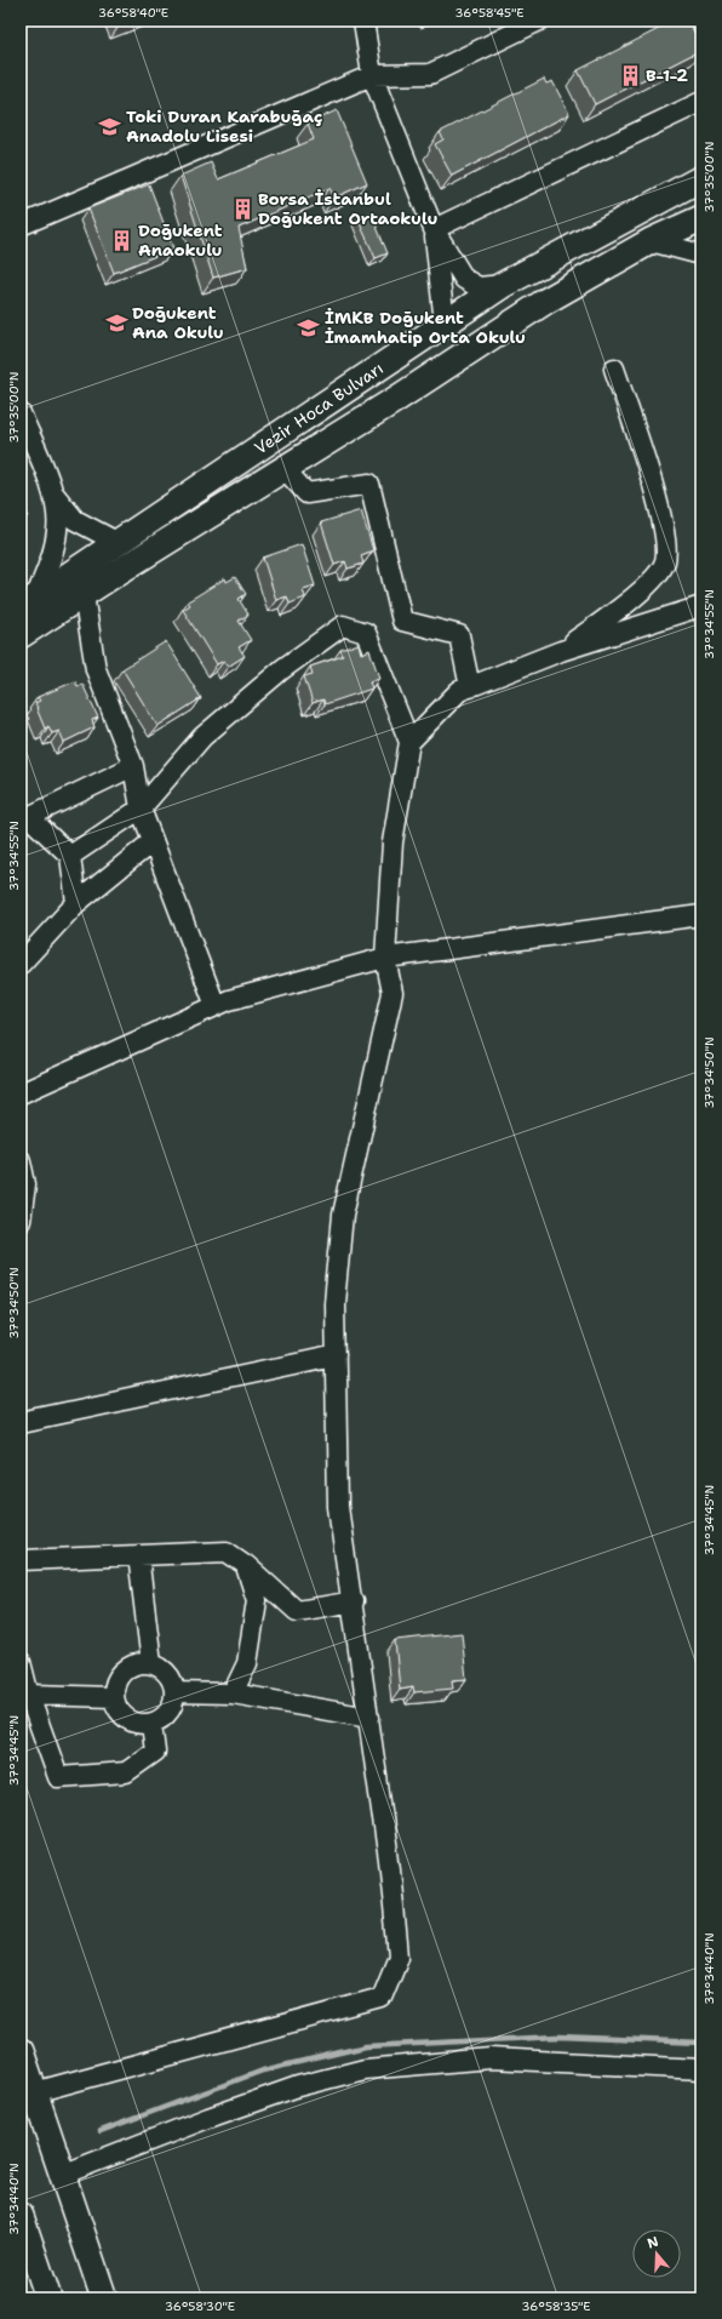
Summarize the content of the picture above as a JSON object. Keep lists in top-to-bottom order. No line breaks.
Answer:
{"streets":{"main road":["Vezir Hoca Bulvarı"]},"places":{"building":["B-1-2","Borsa İstanbul Doğukent Ortaokulu","Doğukent Anaokulu"],"school or university":["Toki Duran Karabuğaç Anadolu Lisesi","Doğukent Ana Okulu","İMKB Doğukent İmamhatip Orta Okulu"]},"north":"top","coordinates":["36°58'40\"E","36°58'45\"E","37°35'00\"N","37°34'55\"N","37°34'50\"N","37°34'45\"N","37°34'40\"N","36°58'30\"E","36°58'35\"E"]}
